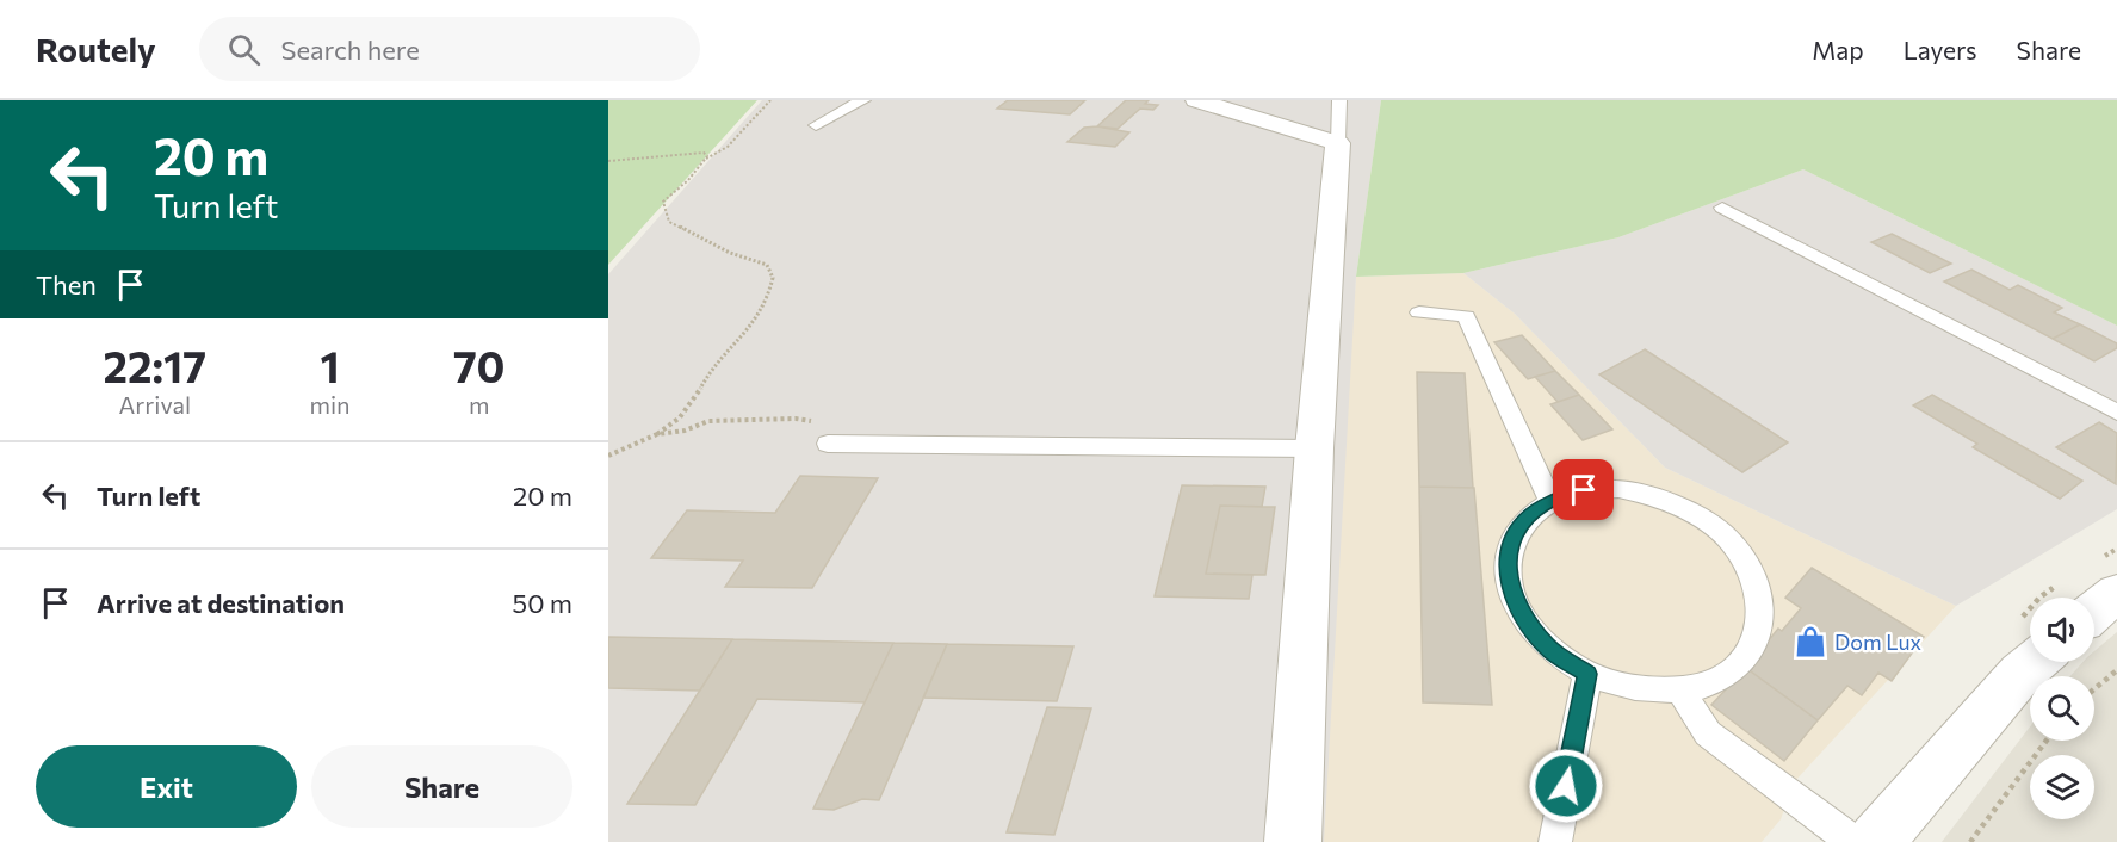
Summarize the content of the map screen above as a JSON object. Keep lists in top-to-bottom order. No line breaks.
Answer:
{"places":{"shop":["Dom Lux"]},"page":{"header":"Routely","search":"Search here","nav":["Map","Layers","Share"],"turn":["20 m","Turn left"],"then":"Then","eta":["22:17","Arrival","1","min","70","m"],"list":[{"name":"Turn left","value":"20 m"},{"name":"Arrive at destination","value":"50 m"}],"buttons":["Exit","Share"]}}
